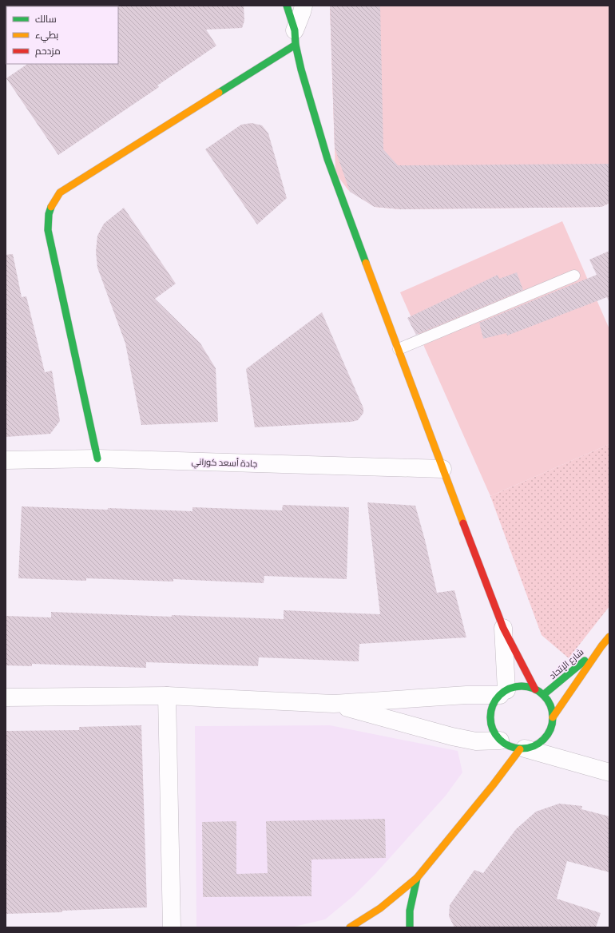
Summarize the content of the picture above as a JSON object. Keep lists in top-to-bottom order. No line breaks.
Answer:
{"streets":{"street":["جادة أسعد كوراني","شارع الإتحاد"]},"legend":["سالك","بطيء","مزدحم"]}
